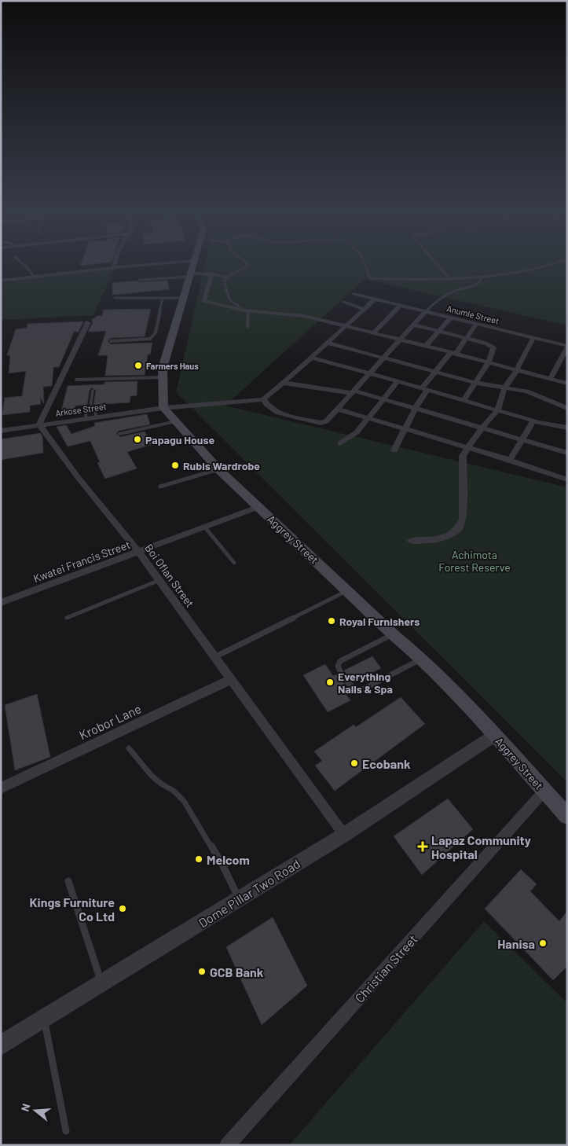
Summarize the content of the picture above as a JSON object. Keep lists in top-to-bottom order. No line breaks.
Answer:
{"streets":{"main road":["Aggrey Street"],"street":["Anumle Street","Arkose Street","Kwatei Francis Street","Boi Oflan Street","Krobor Lane","Dome Pillar Two Road","Christian Street"]},"crossings":[["Arkose Street","Aggrey Street"],["Arkose Street","Boi Oflan Street"],["Aggrey Street","Kwatei Francis Street"],["Aggrey Street","Dome Pillar Two Road"],["Aggrey Street","Christian Street"],["Kwatei Francis Street","Boi Oflan Street"],["Boi Oflan Street","Krobor Lane"],["Boi Oflan Street","Dome Pillar Two Road"]],"parks":["Achimota Forest Reserve"],"places":{"other":["Farmers Haus","Papagu House","Rubis Wardrobe","Royal Furnishers","Everything Nails & Spa","Ecobank","Melcom","Kings Furniture Co Ltd","Hanisa","GCB Bank"],"health":["Lapaz Community Hospital"]},"north":"left"}
